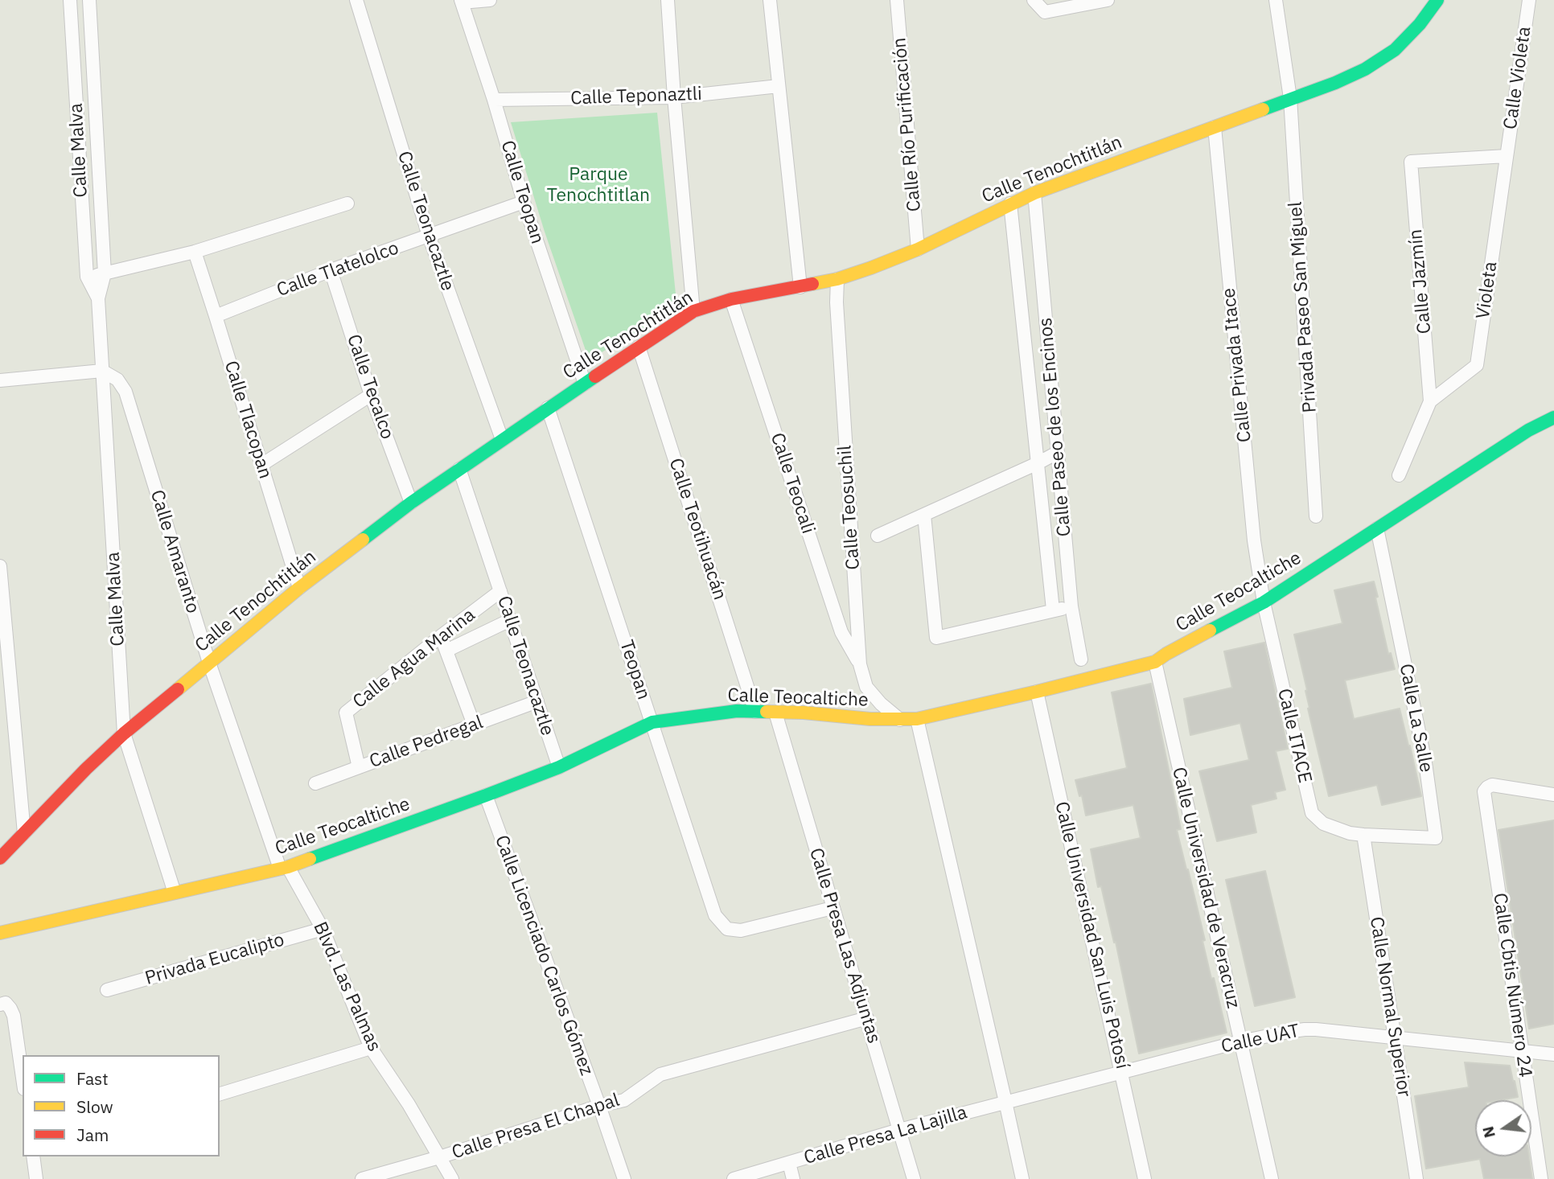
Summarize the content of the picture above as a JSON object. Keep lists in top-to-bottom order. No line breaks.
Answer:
{"streets":{"street":["Calle Violeta","Calle Teponaztli","Calle Río Purificación","Calle Malva","Calle Tenochtitlán","Calle Teopan","Calle Teonacaztle","Calle Tlatelolco","Calle Jazmín","Violeta","Privada Paseo San Miguel","Calle Privada Itace","Calle Tecalco","Calle Tlacopan","Calle Paseo de los Encinos","Calle Teocali","Calle Teosuchil","Calle Teotihuacán","Calle Amaranto","Calle Teocaltiche","Calle Agua Marina","Teopan","Calle La Salle","Calle ITACE","Calle Pedregal","Calle Universidad de Veracruz","Calle Universidad San Luis Potosí","Calle Presa Las Adjuntas","Calle Licenciado Carlos Gómez","Privada Eucalipto","Calle Cbtis Número 24","Blvd. Las Palmas","Calle Normal Superior","Calle UAT","Calle Presa El Chapal","Calle Presa La Lajilla"]},"crossings":[["Calle Violeta","Calle Jazmín"],["Calle Violeta","Violeta"],["Calle Teponaztli","Calle Teopan"],["Calle Río Purificación","Calle Tenochtitlán"],["Calle Malva","Calle Tenochtitlán"],["Calle Malva","Calle Amaranto"],["Calle Malva","Calle Teocaltiche"],["Calle Tenochtitlán","Calle Teopan"],["Calle Tenochtitlán","Calle Teonacaztle"],["Calle Tenochtitlán","Privada Paseo San Miguel"],["Calle Tenochtitlán","Calle Privada Itace"],["Calle Tenochtitlán","Calle Tecalco"],["Calle Tenochtitlán","Calle Tlacopan"],["Calle Tenochtitlán","Calle Paseo de los Encinos"],["Calle Tenochtitlán","Calle Teocali"],["Calle Tenochtitlán","Calle Teosuchil"],["Calle Tenochtitlán","Calle Teotihuacán"],["Calle Tenochtitlán","Calle Amaranto"],["Calle Tenochtitlán","Teopan"],["Calle Teopan","Calle Tlatelolco"],["Calle Teonacaztle","Calle Tlatelolco"],["Calle Teonacaztle","Calle Teocaltiche"],["Calle Teonacaztle","Calle Agua Marina"],["Calle Teonacaztle","Calle Pedregal"],["Calle Tlatelolco","Calle Tecalco"],["Calle Tlatelolco","Calle Tlacopan"],["Calle Jazmín","Violeta"],["Calle Privada Itace","Calle Teocaltiche"],["Calle Privada Itace","Calle ITACE"],["Calle Teocali","Calle Teosuchil"],["Calle Teosuchil","Calle Teocaltiche"],["Calle Teotihuacán","Calle Teocaltiche"],["Calle Amaranto","Calle Teocaltiche"],["Calle Amaranto","Blvd. Las Palmas"],["Calle Teocaltiche","Teopan"],["Calle Teocaltiche","Calle La Salle"],["Calle Teocaltiche","Calle ITACE"],["Calle Teocaltiche","Calle Universidad de Veracruz"],["Calle Teocaltiche","Calle Universidad San Luis Potosí"],["Calle Teocaltiche","Calle Presa Las Adjuntas"],["Calle Teocaltiche","Calle Licenciado Carlos Gómez"],["Calle Teocaltiche","Blvd. Las Palmas"],["Calle Agua Marina","Calle Pedregal"],["Teopan","Calle Presa Las Adjuntas"],["Calle La Salle","Calle ITACE"],["Calle La Salle","Calle Normal Superior"],["Calle ITACE","Calle Normal Superior"],["Calle Universidad de Veracruz","Calle UAT"],["Calle Universidad San Luis Potosí","Calle UAT"],["Calle Presa Las Adjuntas","Calle Presa El Chapal"],["Calle Presa Las Adjuntas","Calle Presa La Lajilla"],["Calle Licenciado Carlos Gómez","Calle Presa El Chapal"],["Privada Eucalipto","Blvd. Las Palmas"],["Calle Cbtis Número 24","Calle UAT"],["Blvd. Las Palmas","Calle Presa El Chapal"],["Calle Normal Superior","Calle UAT"],["Calle UAT","Calle Presa La Lajilla"]],"parks":["Parque Tenochtitlan"],"legend":["Fast","Slow","Jam"],"north":"left"}
